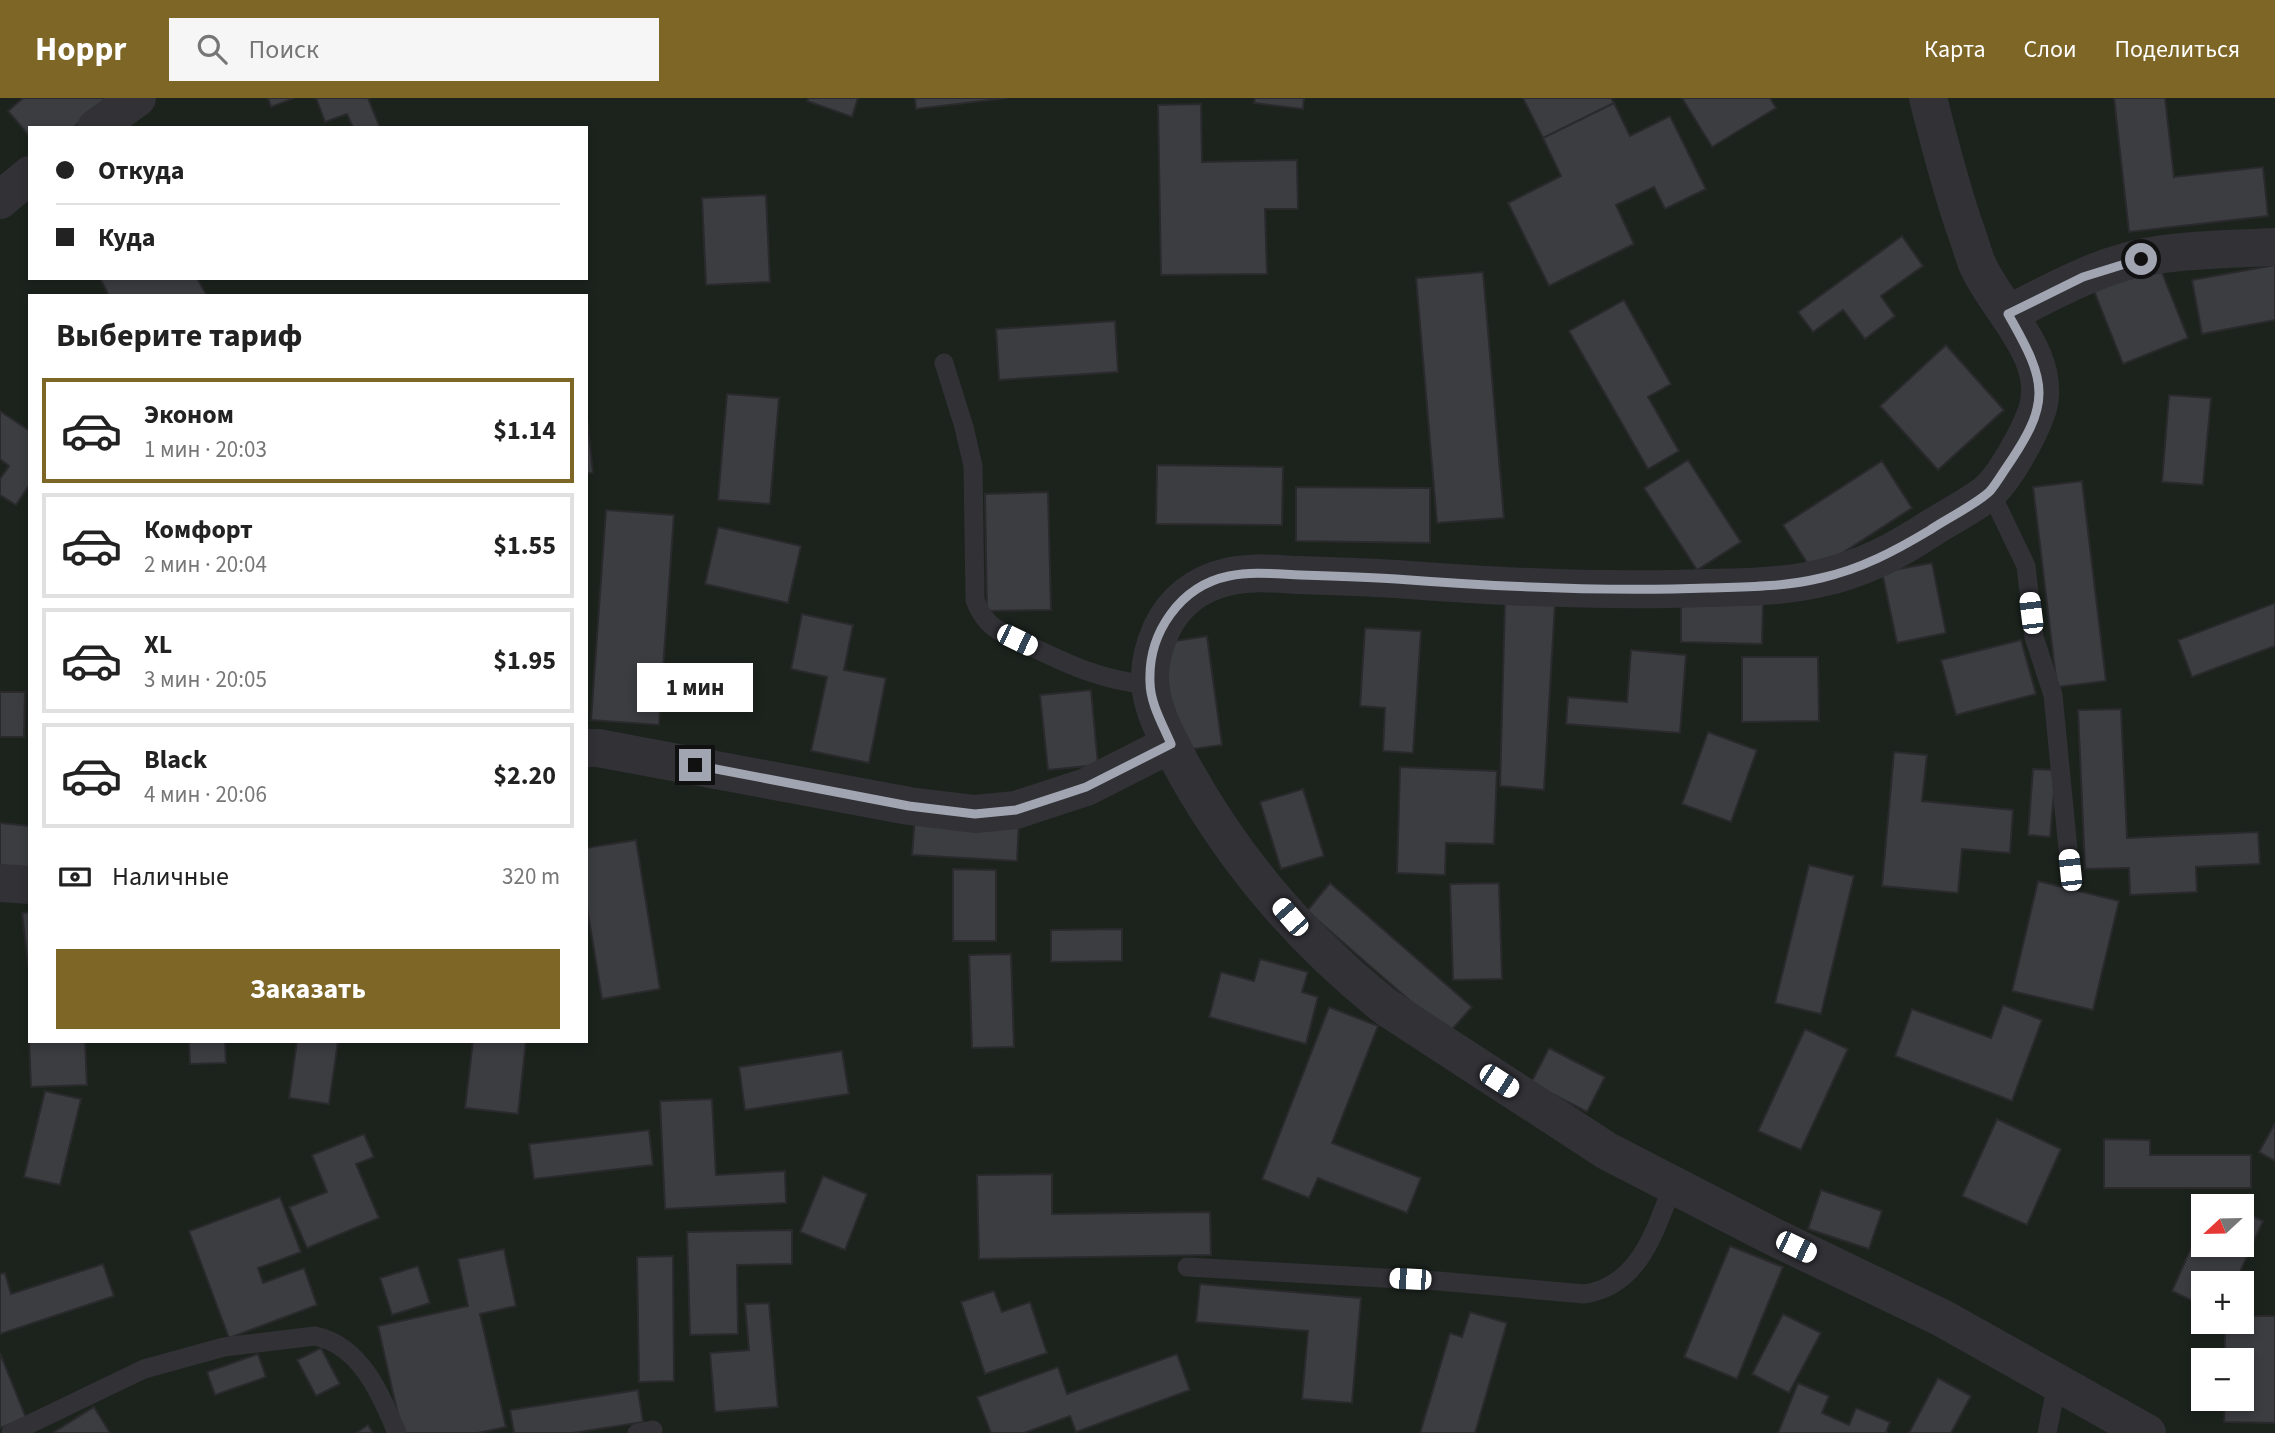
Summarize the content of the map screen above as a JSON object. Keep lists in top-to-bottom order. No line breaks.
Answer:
{"north":"left","page":{"header":"Hoppr","search":"Поиск","nav":["Карта","Слои","Поделиться"],"banner":["Откуда","Куда"],"heading":"Выберите тариф","list":[{"name":"Эконом","note":"1 мин · 20:03","value":"$1.14"},{"name":"Комфорт","note":"2 мин · 20:04","value":"$1.55"},{"name":"XL","note":"3 мин · 20:05","value":"$1.95"},{"name":"Black","note":"4 мин · 20:06","value":"$2.20"}],"bubble":"1 мин","pay":["Наличные","320 m"],"buttons":"Заказать","map_buttons":["+","−"]}}
